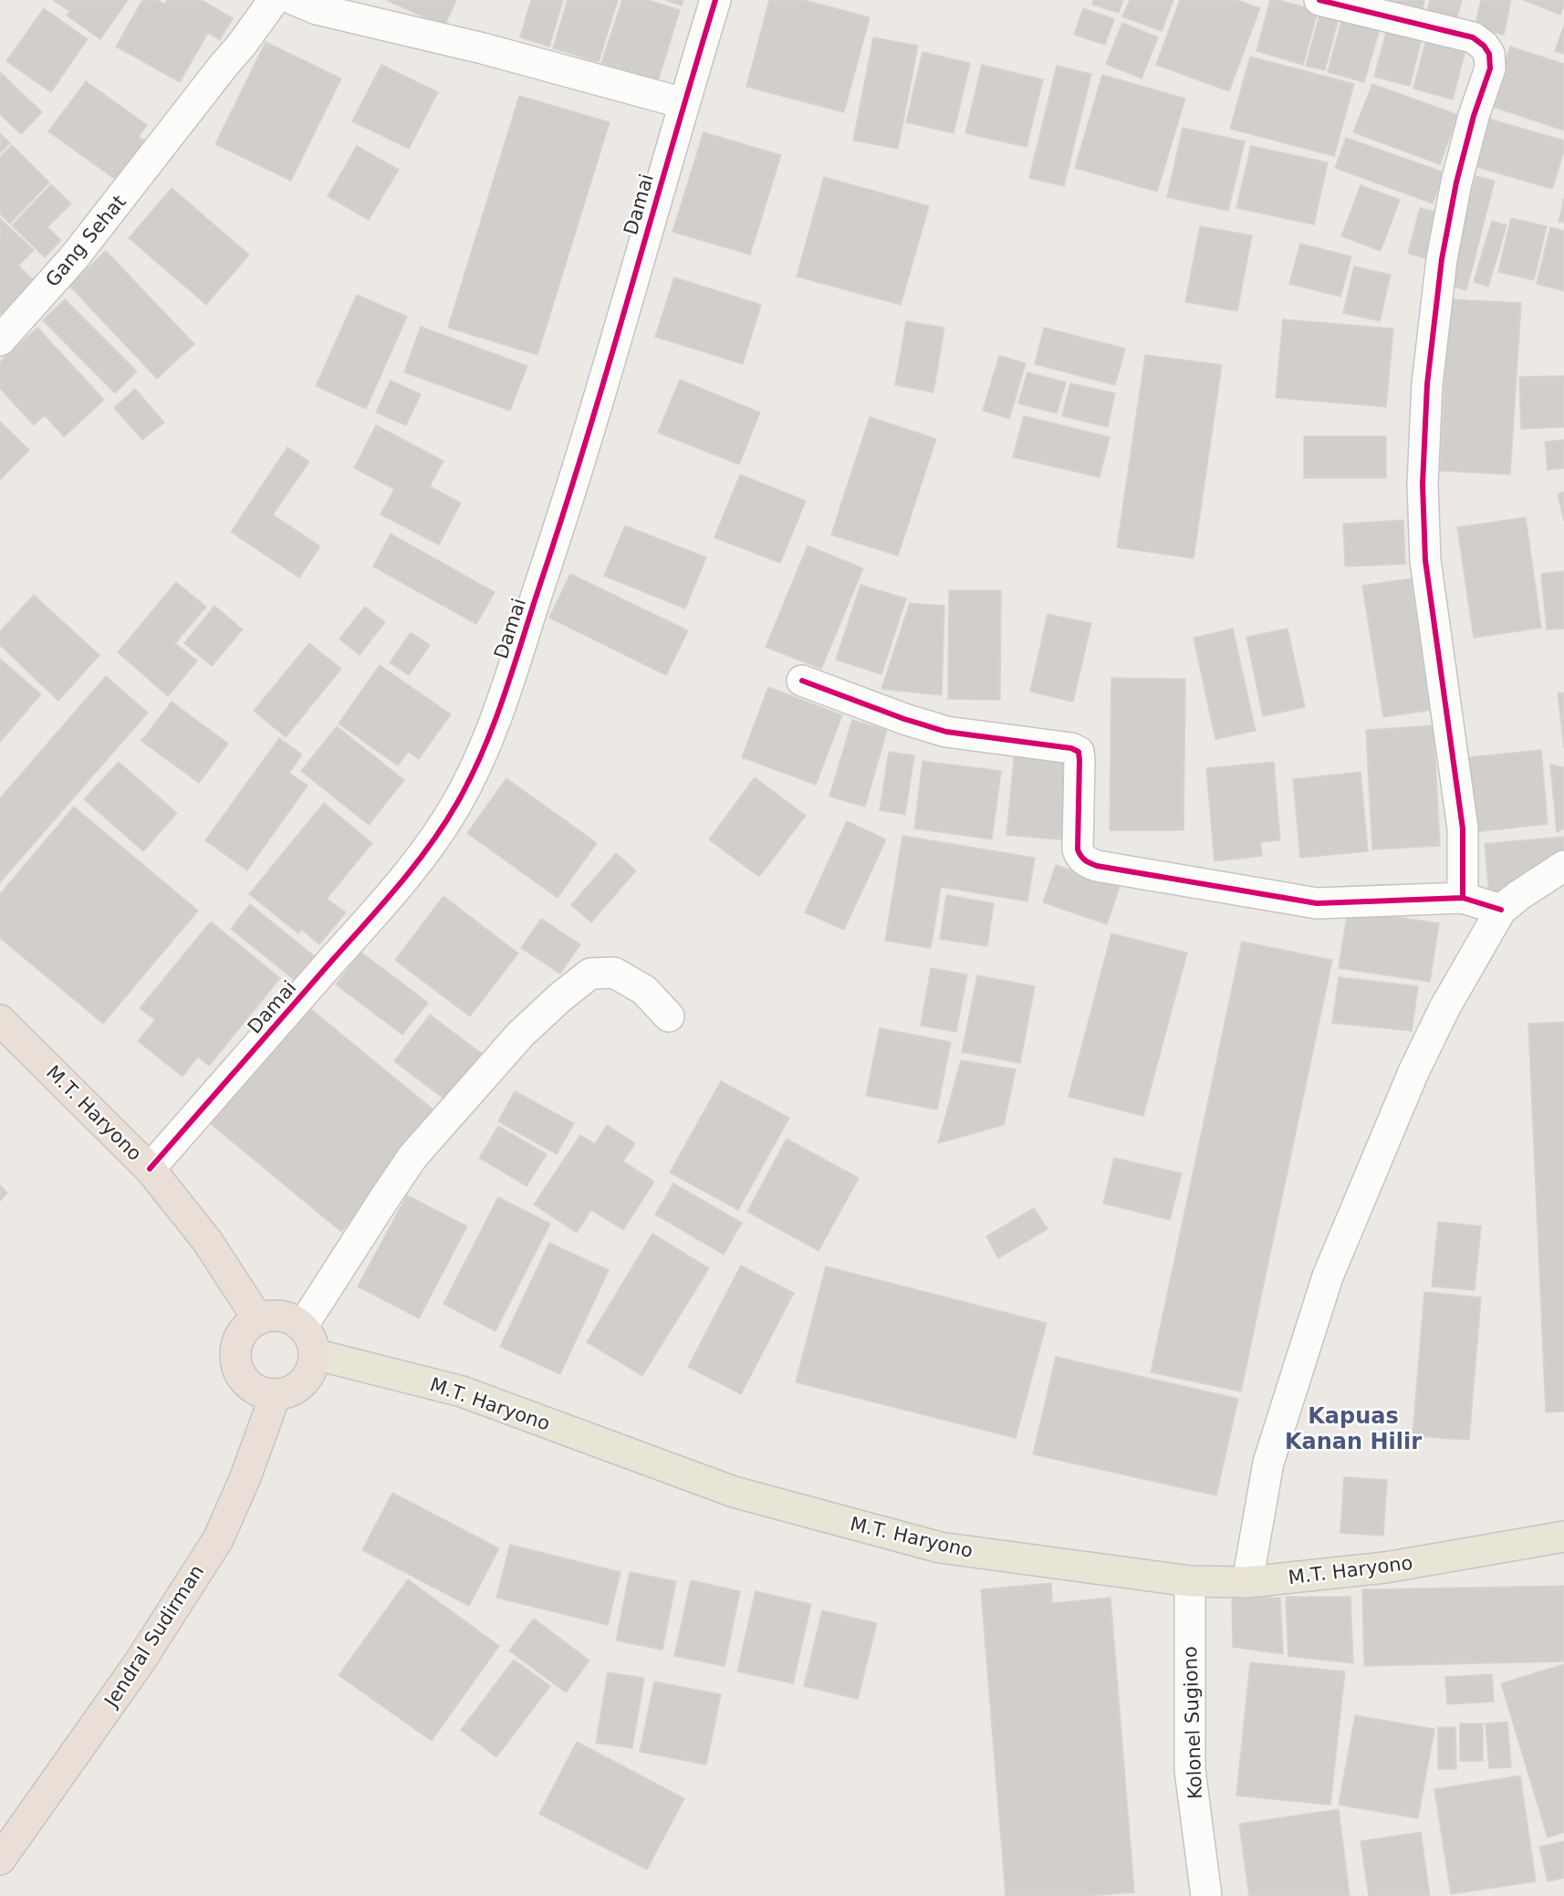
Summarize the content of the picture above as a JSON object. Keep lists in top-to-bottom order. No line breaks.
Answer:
{"streets":{"highway":["M.T. Haryono","Jendral Sudirman"],"street":["Damai","Gang Sehat","Kolonel Sugiono"]},"crossings":[["Damai","M.T. Haryono"],["M.T. Haryono","Jendral Sudirman"],["M.T. Haryono","Kolonel Sugiono"]],"districts":["Kapuas Kanan Hilir"]}
